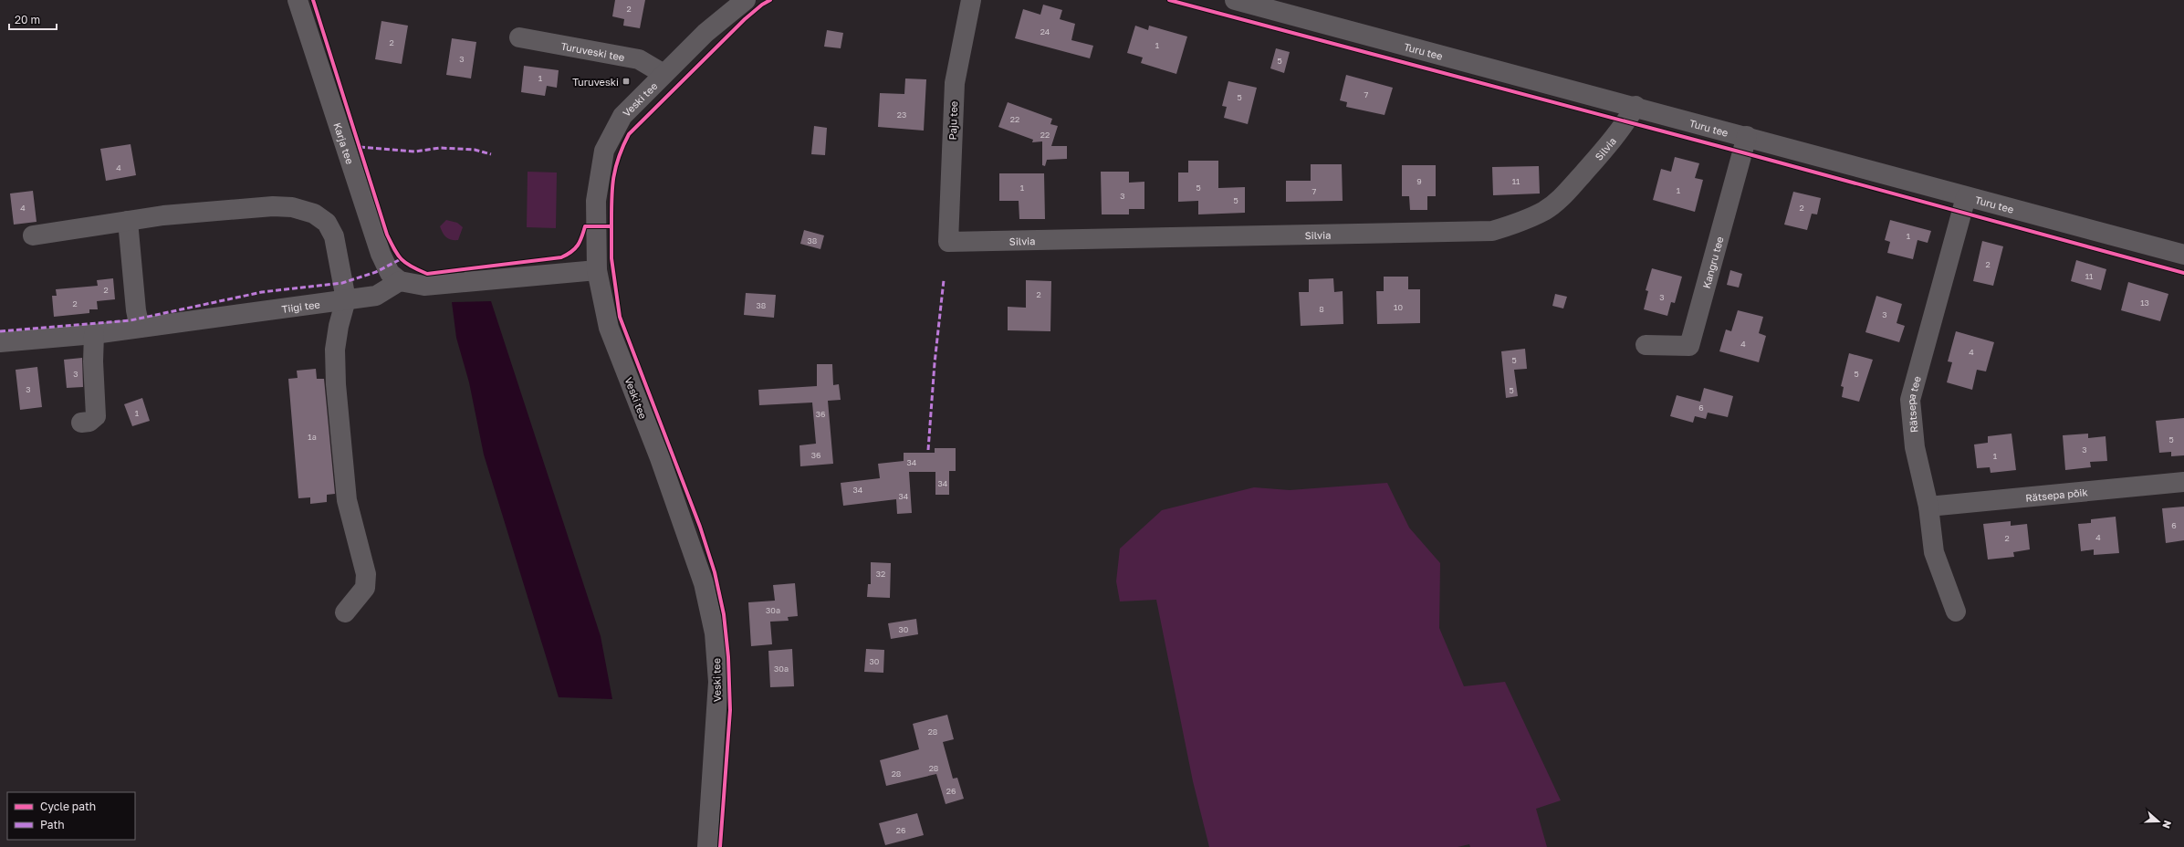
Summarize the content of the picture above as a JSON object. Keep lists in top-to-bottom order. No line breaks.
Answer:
{"streets":{"street":["Turu tee","Turuveski tee","Veski tee","Paju tee","Karja tee","Silvia","Kangru tee","Tiigi tee","Rätsepa tee","Rätsepa põik"]},"crossings":[["Turu tee","Silvia"],["Turu tee","Kangru tee"],["Turu tee","Rätsepa tee"],["Turuveski tee","Veski tee"],["Paju tee","Silvia"],["Karja tee","Tiigi tee"],["Rätsepa tee","Rätsepa põik"]],"places":{"transit":["Turuveski"]},"house_numbers":["2","24","2","1","3","5","1","7","5","23","22","22","4","9","11","1","5","1","7","3","5","4","2","1","38","2","11","2","2","3","13","2","38","10","8","3","4","4","5","3","5","3","5","6","1","36","1a","5","3","36","1","34","34","34","34","6","4","2","32","30a","30","30","30a","28","28","28","26","26"],"legend":["Cycle path","Path"],"scale_bar":"20 m","north":"right"}
